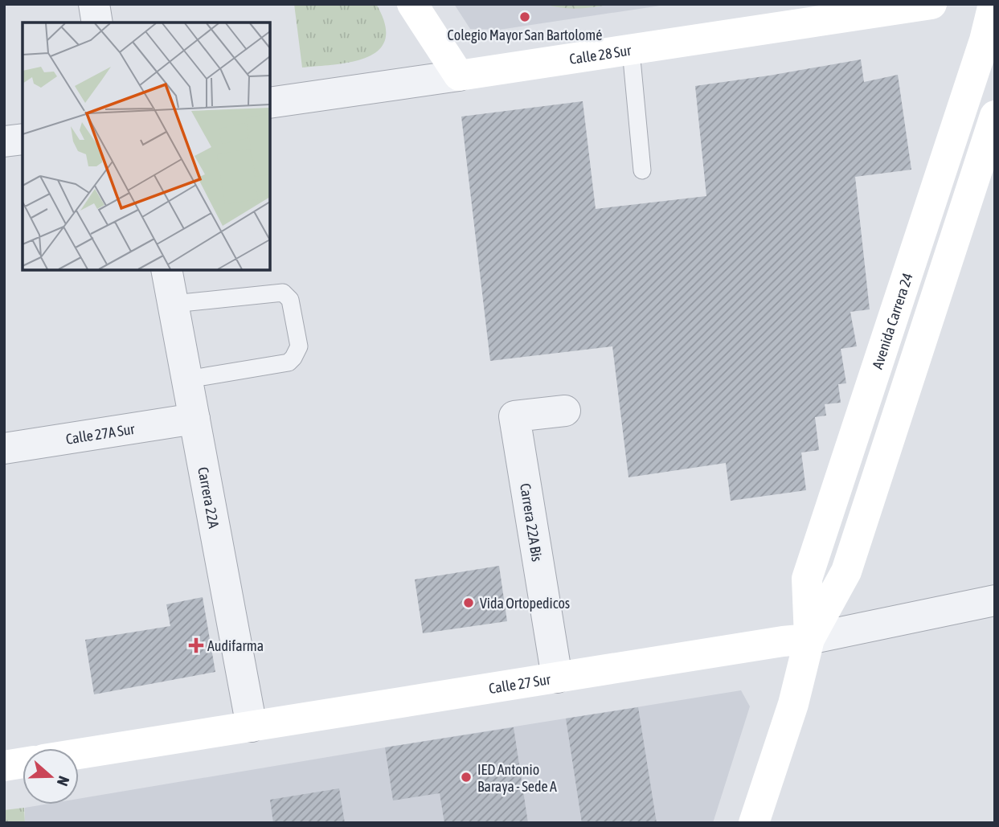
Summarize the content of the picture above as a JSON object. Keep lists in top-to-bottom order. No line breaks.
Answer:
{"streets":{"main road":["Calle 28 Sur","Avenida Carrera 24","Calle 27 Sur"],"street":["Calle 27A Sur","Carrera 22A","Carrera 22A Bis"]},"crossings":[["Avenida Carrera 24","Calle 27 Sur"],["Calle 27A Sur","Carrera 22A"],["Carrera 22A","Calle 27 Sur"],["Carrera 22A Bis","Calle 27 Sur"]],"places":{"other":["Colegio Mayor San Bartolomé","Vida Ortopedicos","IED Antonio Baraya - Sede A"],"health":["Audifarma"]},"north":"right"}
